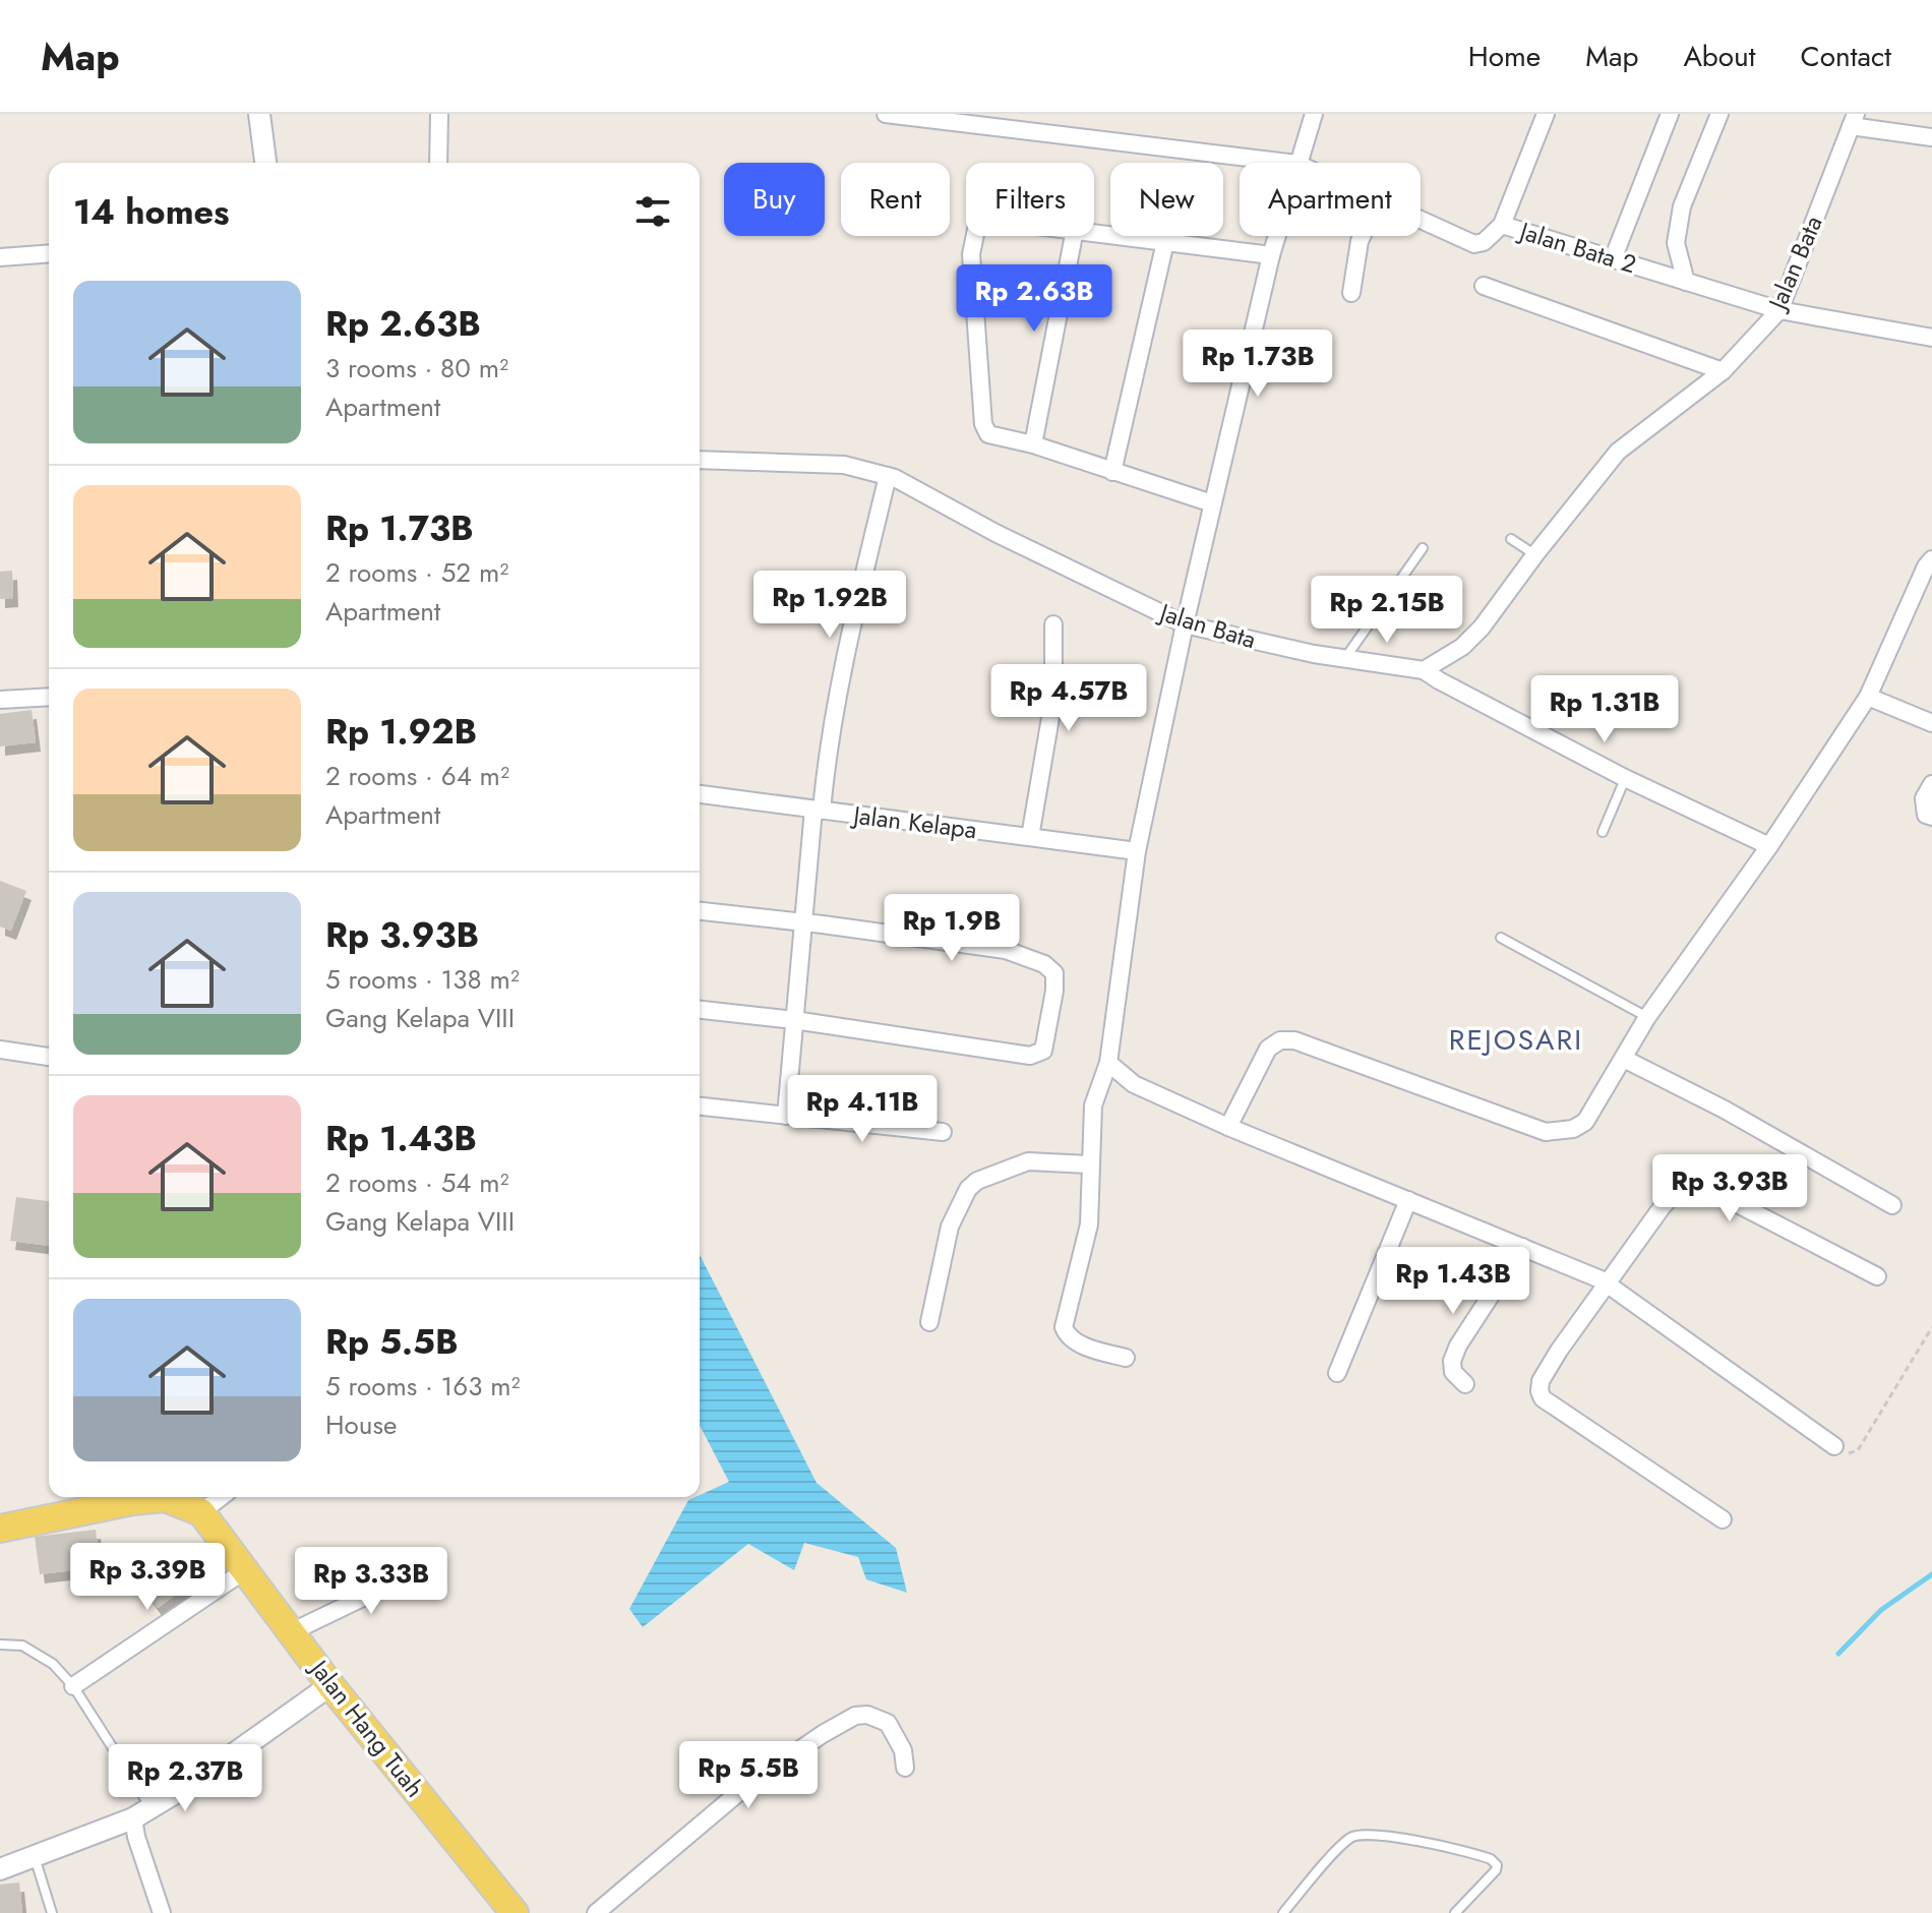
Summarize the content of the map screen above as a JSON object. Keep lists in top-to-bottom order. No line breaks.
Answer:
{"streets":{"main road":["Jalan Hang Tuah"],"street":["Jalan Bata 2","Jalan Bata","Jalan Kelapa"]},"crossings":[["Jalan Bata 2","Jalan Bata"]],"districts":["REJOSARI"],"page":{"header":"Map","nav":["Home","Map","About","Contact"],"chip":["Buy","Rent","Filters","New","Apartment"],"heading":"14 homes","list":[{"name":"Rp 2.63B","note":"3 rooms · 80 m² · Apartment"},{"name":"Rp 1.73B","note":"2 rooms · 52 m² · Apartment"},{"name":"Rp 1.92B","note":"2 rooms · 64 m² · Apartment"},{"name":"Rp 3.93B","note":"5 rooms · 138 m² · Gang Kelapa VIII"},{"name":"Rp 1.43B","note":"2 rooms · 54 m² · Gang Kelapa VIII"},{"name":"Rp 5.5B","note":"5 rooms · 163 m² · House"}],"price":["Rp 2.63B","Rp 1.73B","Rp 1.92B","Rp 2.15B","Rp 4.57B","Rp 1.31B","Rp 1.9B","Rp 4.11B","Rp 3.93B","Rp 1.43B","Rp 3.39B","Rp 3.33B","Rp 5.5B","Rp 2.37B"]}}
